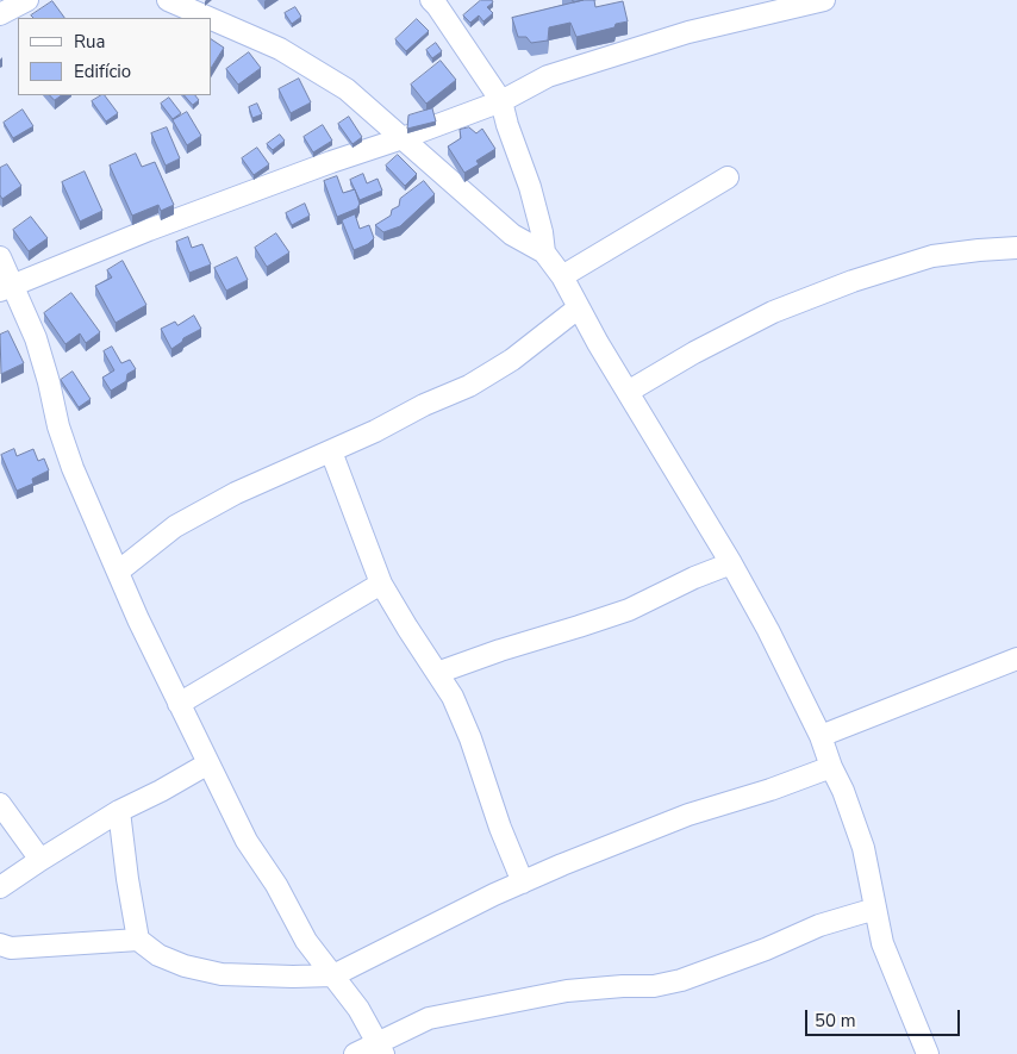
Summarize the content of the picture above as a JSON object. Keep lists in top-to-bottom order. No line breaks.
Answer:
{"legend":["Rua","Edifício"],"scale_bar":"50 m"}
